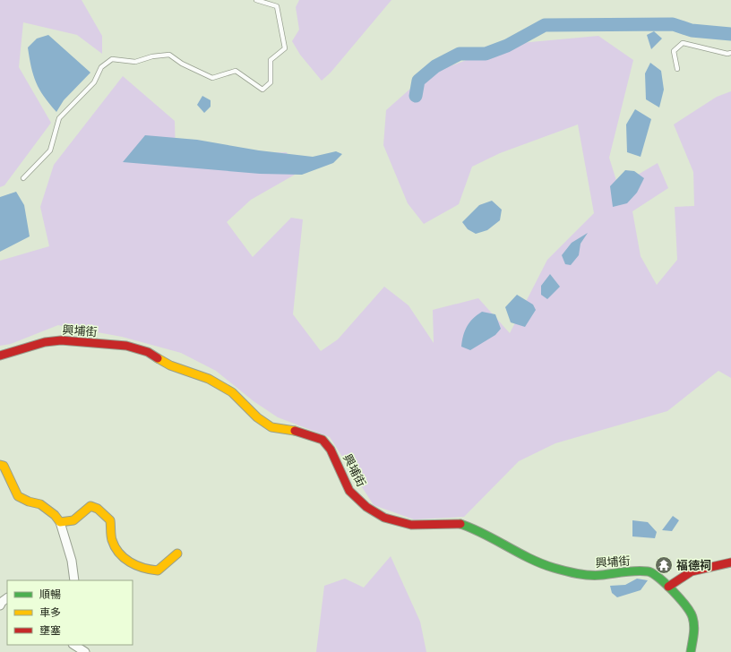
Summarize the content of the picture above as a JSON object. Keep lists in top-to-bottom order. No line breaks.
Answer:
{"streets":{"street":["興埔街"]},"places":{"temple":["福德祠"]},"legend":["順暢","車多","壅塞"]}
